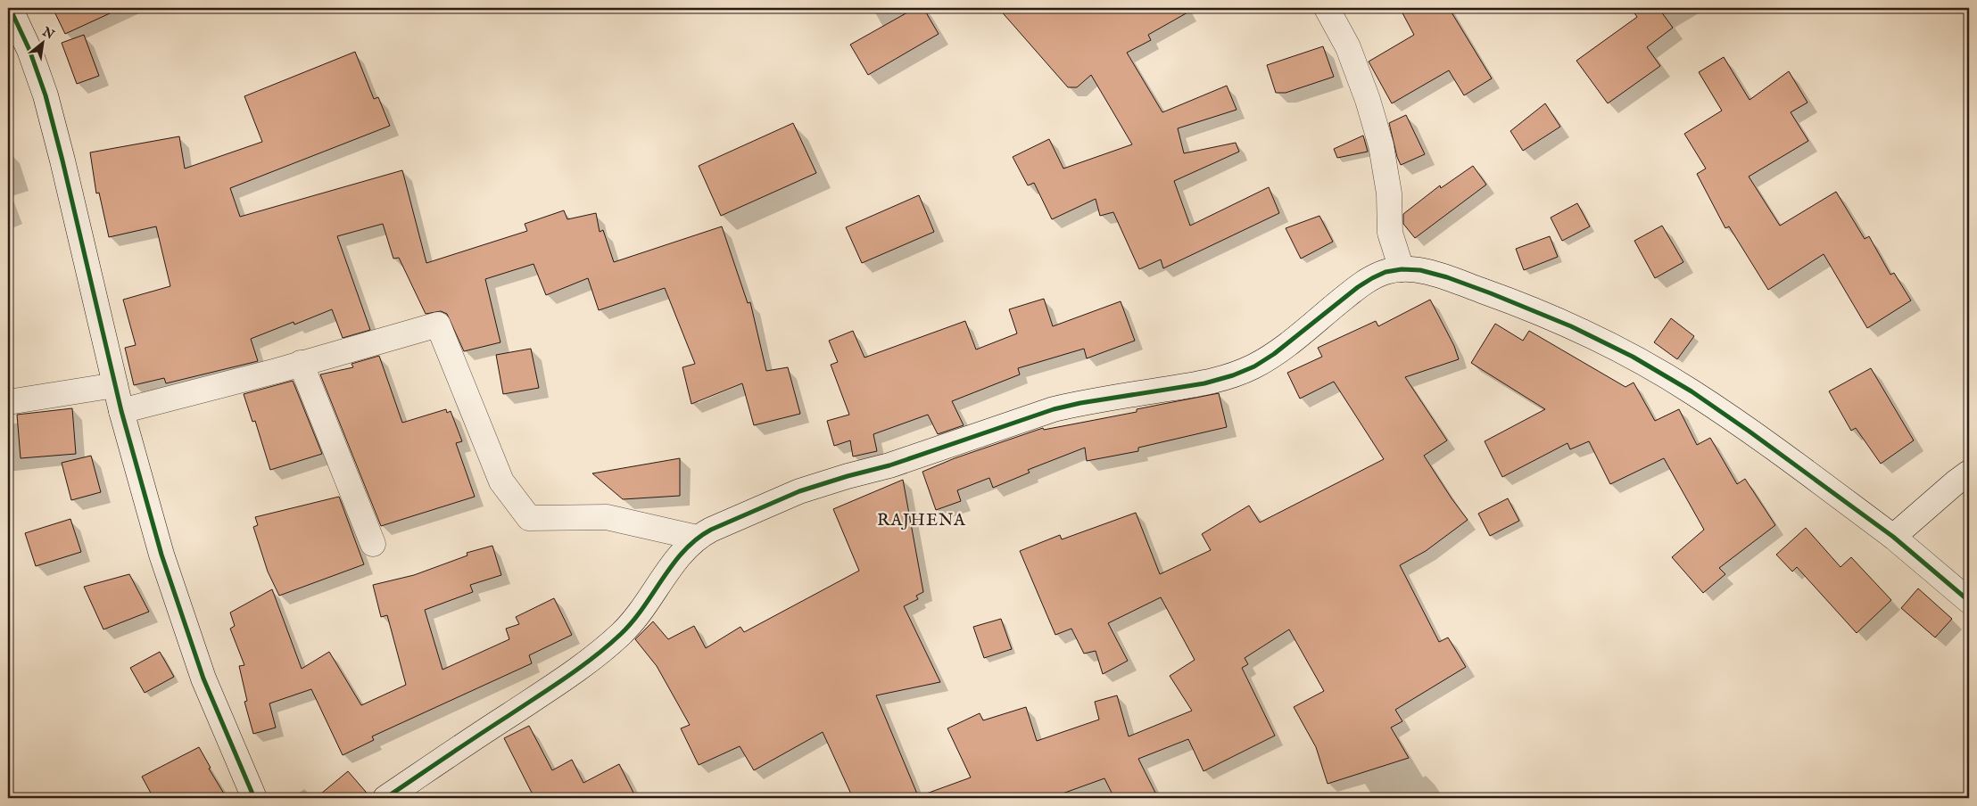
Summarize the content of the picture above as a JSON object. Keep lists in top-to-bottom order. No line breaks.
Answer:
{"districts":["RAJHENA"],"north":"top right"}
